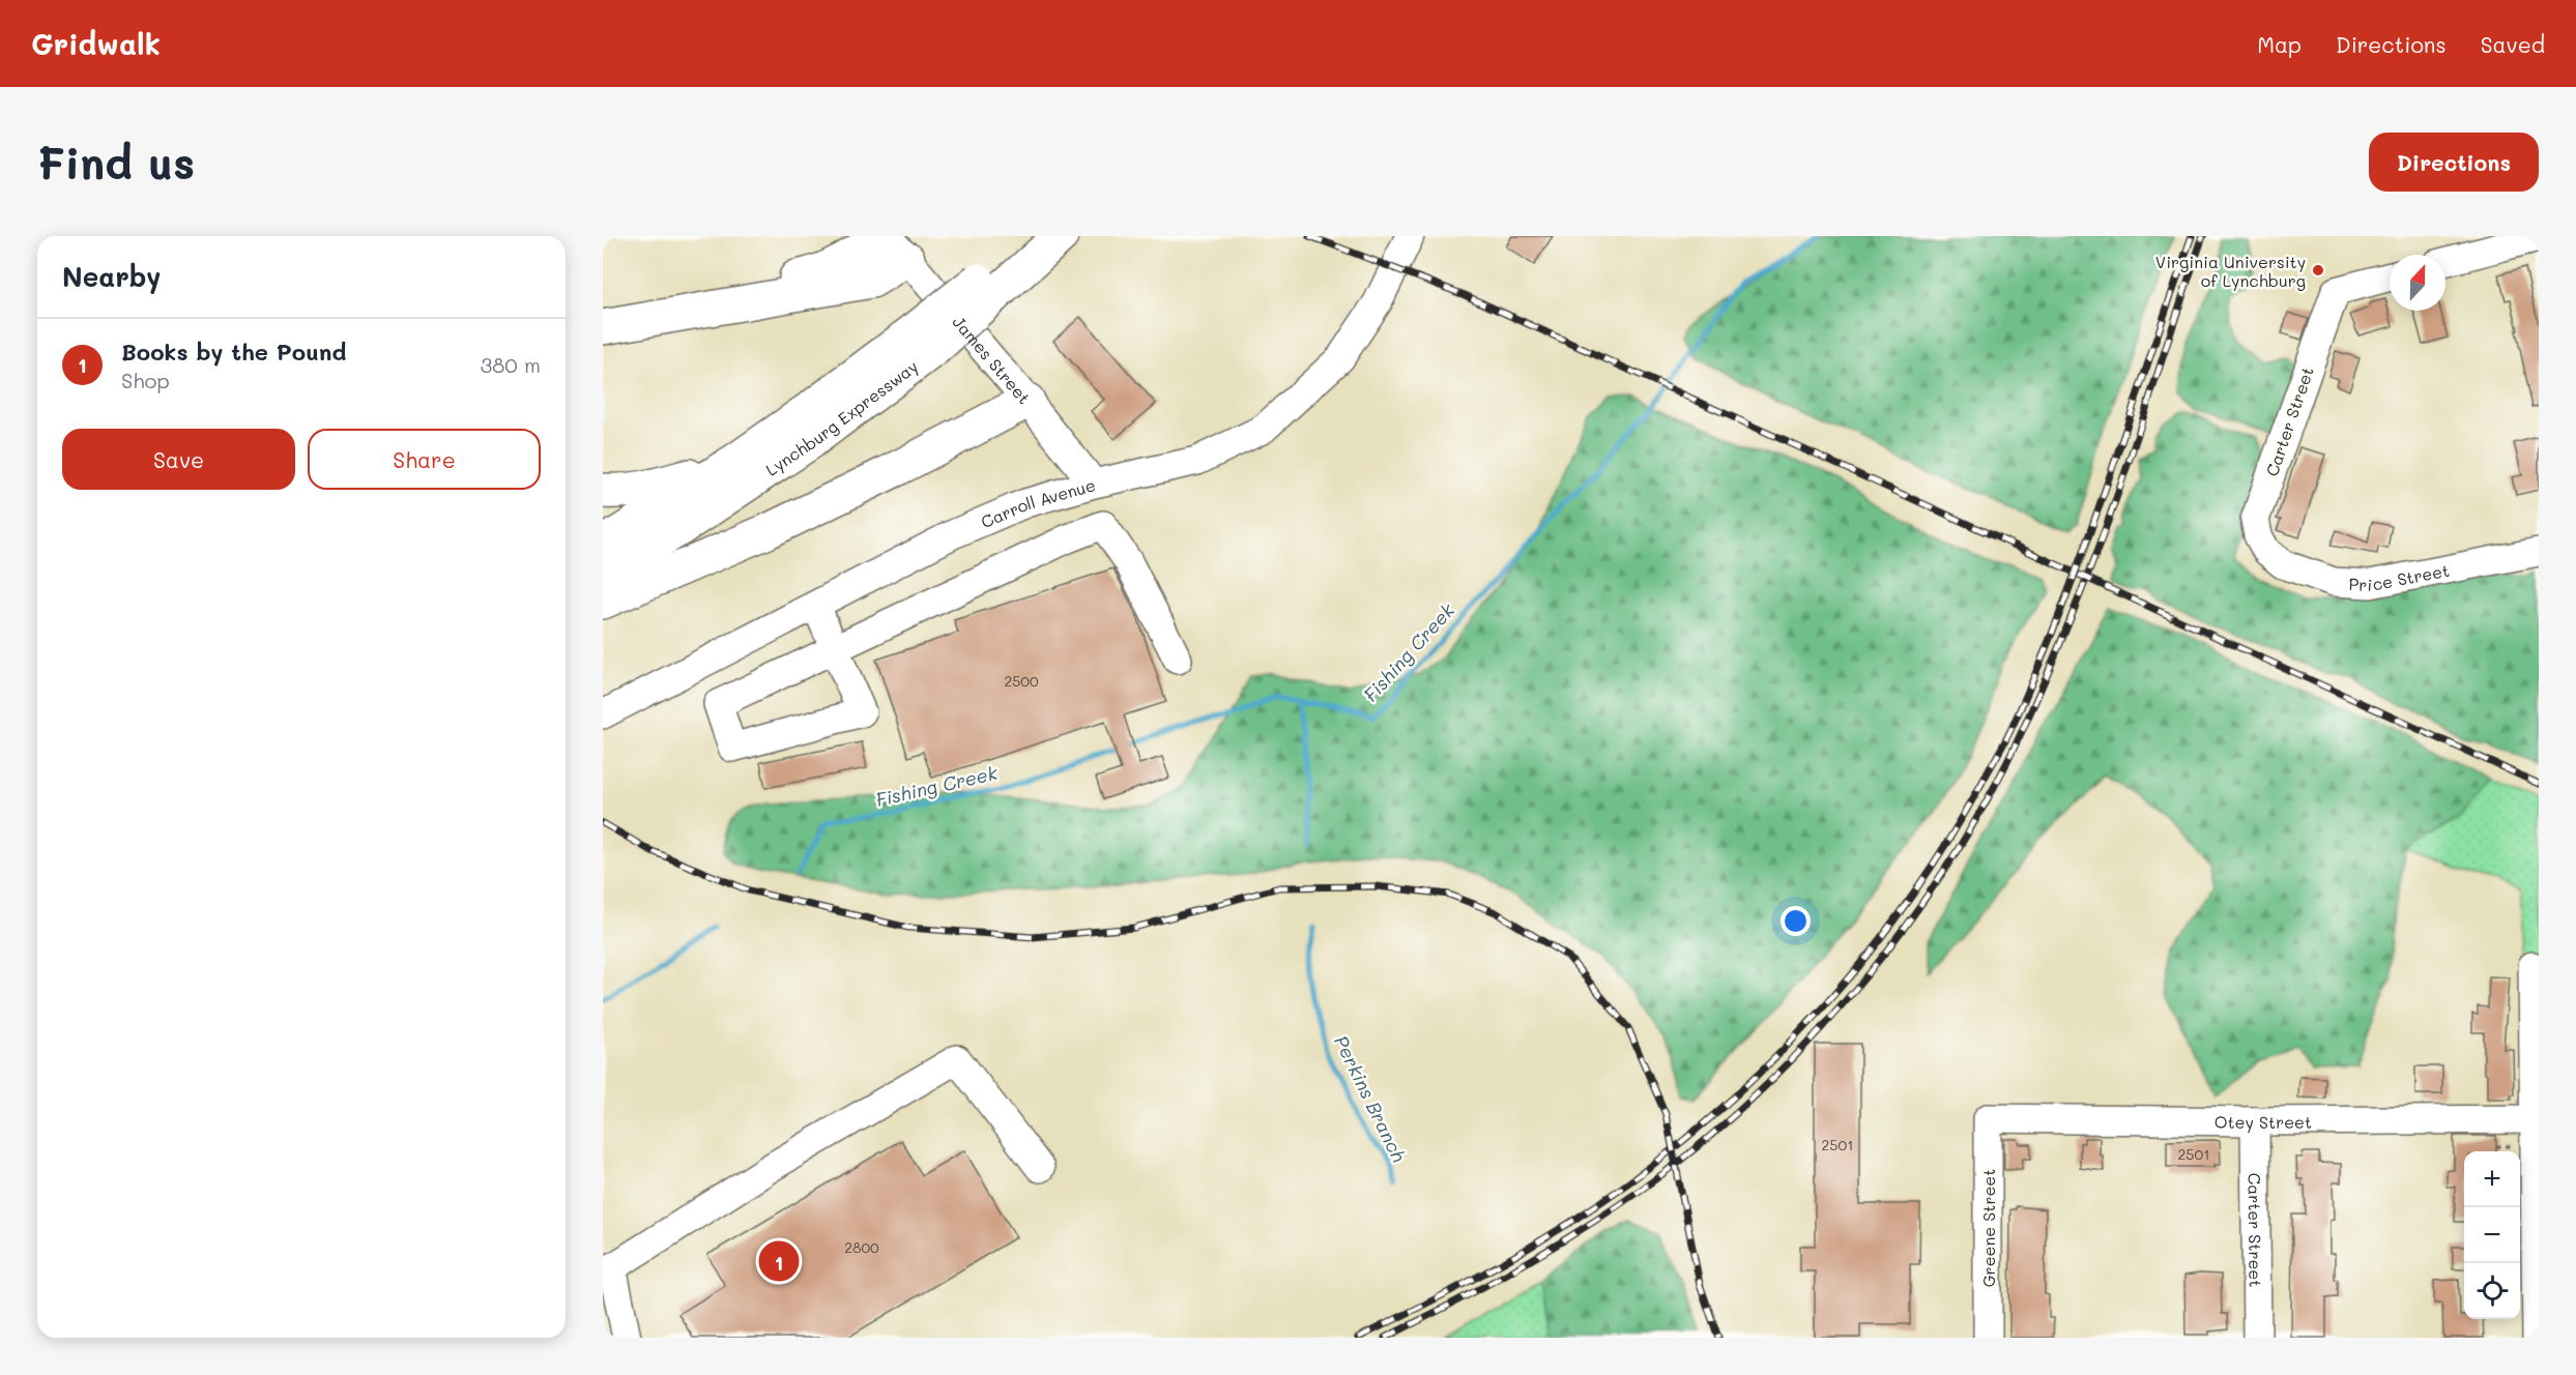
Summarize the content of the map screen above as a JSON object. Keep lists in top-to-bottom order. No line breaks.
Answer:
{"streets":{"highway":["Lynchburg Expressway"],"street":["James Street","Carter Street","Carroll Avenue","Price Street","Otey Street","Greene Street"]},"crossings":[["James Street","Carroll Avenue"],["Carter Street","Price Street"],["Carter Street","Otey Street"],["Otey Street","Greene Street"]],"water":["Fishing Creek","Perkins Branch"],"places":["Virginia University of Lynchburg"],"house_numbers":["2500","2501","2501","2800"],"north":"top","page":{"header":"Gridwalk","nav":["Map","Directions","Saved"],"buttons":["Directions",["Save","Share"]],"title":"Find us","heading":"Nearby","list":[{"mark":"1","name":"Books by the Pound","note":"Shop","value":"380 m"}],"map_buttons":["+","−"],"pins":"1"}}
